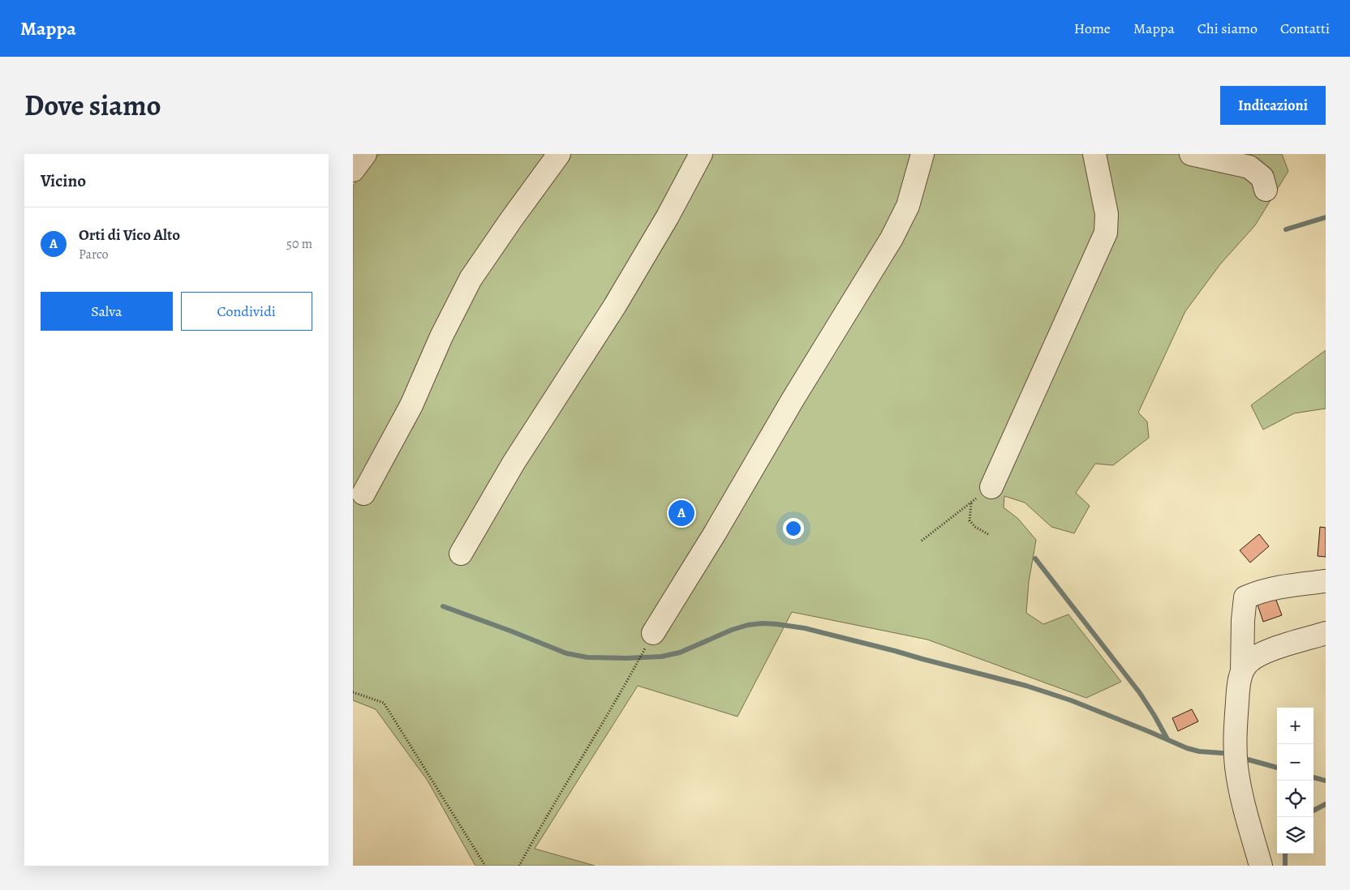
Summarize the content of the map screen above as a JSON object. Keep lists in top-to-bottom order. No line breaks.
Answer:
{"page":{"header":"Mappa","nav":["Home","Mappa","Chi siamo","Contatti"],"title":"Dove siamo","buttons":["Indicazioni",["Salva","Condividi"]],"heading":"Vicino","list":[{"mark":"A","name":"Orti di Vico Alto","note":"Parco","value":"50 m"}],"pins":"A","map_buttons":["+","−"]}}
